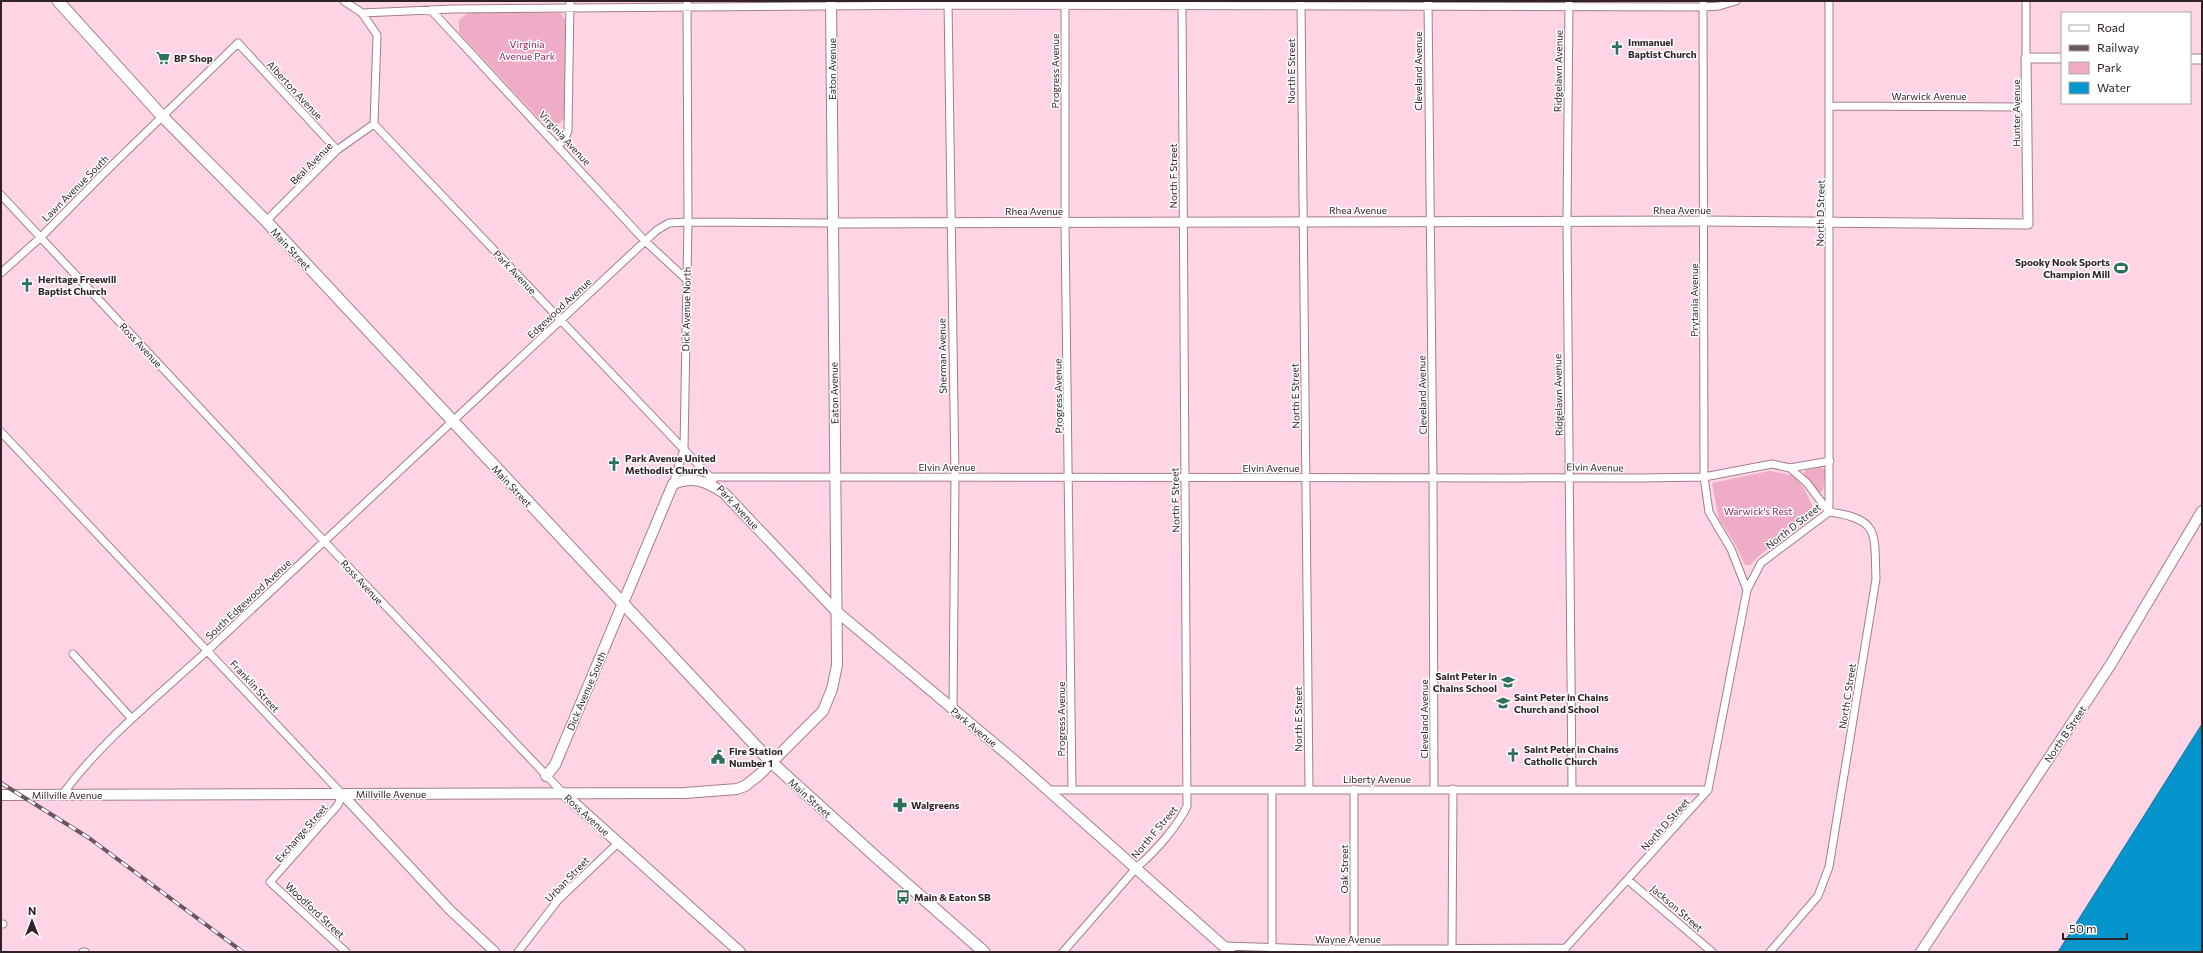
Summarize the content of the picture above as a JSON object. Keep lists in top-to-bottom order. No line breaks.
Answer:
{"streets":{"main road":["Eaton Avenue","Main Street","Park Avenue","Dick Avenue North","Ross Avenue","Dick Avenue South","North B Street","Millville Avenue"],"street":["Progress Avenue","North E Street","Cleveland Avenue","Ridgelawn Avenue","Alberton Avenue","Warwick Avenue","Hunter Avenue","Virginia Avenue","Beal Avenue","North F Street","Lawn Avenue South","Rhea Avenue","North D Street","Prytania Avenue","Edgewood Avenue","Sherman Avenue","Elvin Avenue","South Edgewood Avenue","Franklin Street","North C Street","Liberty Avenue","Exchange Street","Oak Street","Urban Street","Jackson Street","Woodford Street","Wayne Avenue"]},"crossings":[["Eaton Avenue","Rhea Avenue"],["Eaton Avenue","Main Street"],["Eaton Avenue","Park Avenue"],["Eaton Avenue","Elvin Avenue"],["Eaton Avenue","Millville Avenue"],["Progress Avenue","Rhea Avenue"],["Progress Avenue","Elvin Avenue"],["Progress Avenue","Liberty Avenue"],["North E Street","Rhea Avenue"],["North E Street","Elvin Avenue"],["North E Street","Liberty Avenue"],["Cleveland Avenue","Rhea Avenue"],["Cleveland Avenue","Elvin Avenue"],["Cleveland Avenue","Liberty Avenue"],["Ridgelawn Avenue","Rhea Avenue"],["Ridgelawn Avenue","Elvin Avenue"],["Ridgelawn Avenue","Liberty Avenue"],["Alberton Avenue","Beal Avenue"],["Alberton Avenue","Lawn Avenue South"],["Warwick Avenue","Hunter Avenue"],["Warwick Avenue","North D Street"],["Hunter Avenue","Rhea Avenue"],["Virginia Avenue","Edgewood Avenue"],["Virginia Avenue","Dick Avenue North"],["Beal Avenue","Main Street"],["Beal Avenue","Park Avenue"],["North F Street","Rhea Avenue"],["North F Street","Park Avenue"],["North F Street","Elvin Avenue"],["North F Street","Liberty Avenue"],["Lawn Avenue South","Main Street"],["Lawn Avenue South","Ross Avenue"],["Rhea Avenue","North D Street"],["Rhea Avenue","Prytania Avenue"],["Rhea Avenue","Edgewood Avenue"],["Rhea Avenue","Dick Avenue North"],["Rhea Avenue","Sherman Avenue"],["North D Street","Prytania Avenue"],["North D Street","Elvin Avenue"],["North D Street","North C Street"],["North D Street","Liberty Avenue"],["North D Street","Jackson Street"],["North D Street","Wayne Avenue"],["Main Street","Edgewood Avenue"],["Main Street","Dick Avenue North"],["Main Street","South Edgewood Avenue"],["Main Street","Dick Avenue South"],["Main Street","Millville Avenue"],["Park Avenue","Edgewood Avenue"],["Park Avenue","Dick Avenue North"],["Park Avenue","Sherman Avenue"],["Park Avenue","Elvin Avenue"],["Park Avenue","Liberty Avenue"],["Park Avenue","Wayne Avenue"],["Prytania Avenue","Elvin Avenue"],["Edgewood Avenue","Dick Avenue North"],["Edgewood Avenue","South Edgewood Avenue"],["Dick Avenue North","Dick Avenue South"],["Ross Avenue","South Edgewood Avenue"],["Ross Avenue","Dick Avenue South"],["Ross Avenue","Millville Avenue"],["Ross Avenue","Urban Street"],["Sherman Avenue","Elvin Avenue"],["South Edgewood Avenue","Franklin Street"],["South Edgewood Avenue","Millville Avenue"],["Franklin Street","Millville Avenue"],["Franklin Street","Exchange Street"],["Liberty Avenue","Oak Street"],["Millville Avenue","Exchange Street"],["Exchange Street","Woodford Street"],["Oak Street","Wayne Avenue"]],"parks":["Virginia Avenue Park","Warwick's Rest"],"places":{"church":["Immanuel Baptist Church","Heritage Freewill Baptist Church","Park Avenue United Methodist Church","Saint Peter in Chains Catholic Church"],"supermarket":["BP Shop"],"sports":["Spooky Nook Sports Champion Mill"],"school or university":["Saint Peter in Chains School","Saint Peter in Chains Church and School"],"public building":["Fire Station Number 1"],"pharmacy":["Walgreens"],"bus stop":["Main & Eaton SB"]},"legend":["Road","Railway","Park","Water"],"scale_bar":"50 m","north":"top"}
